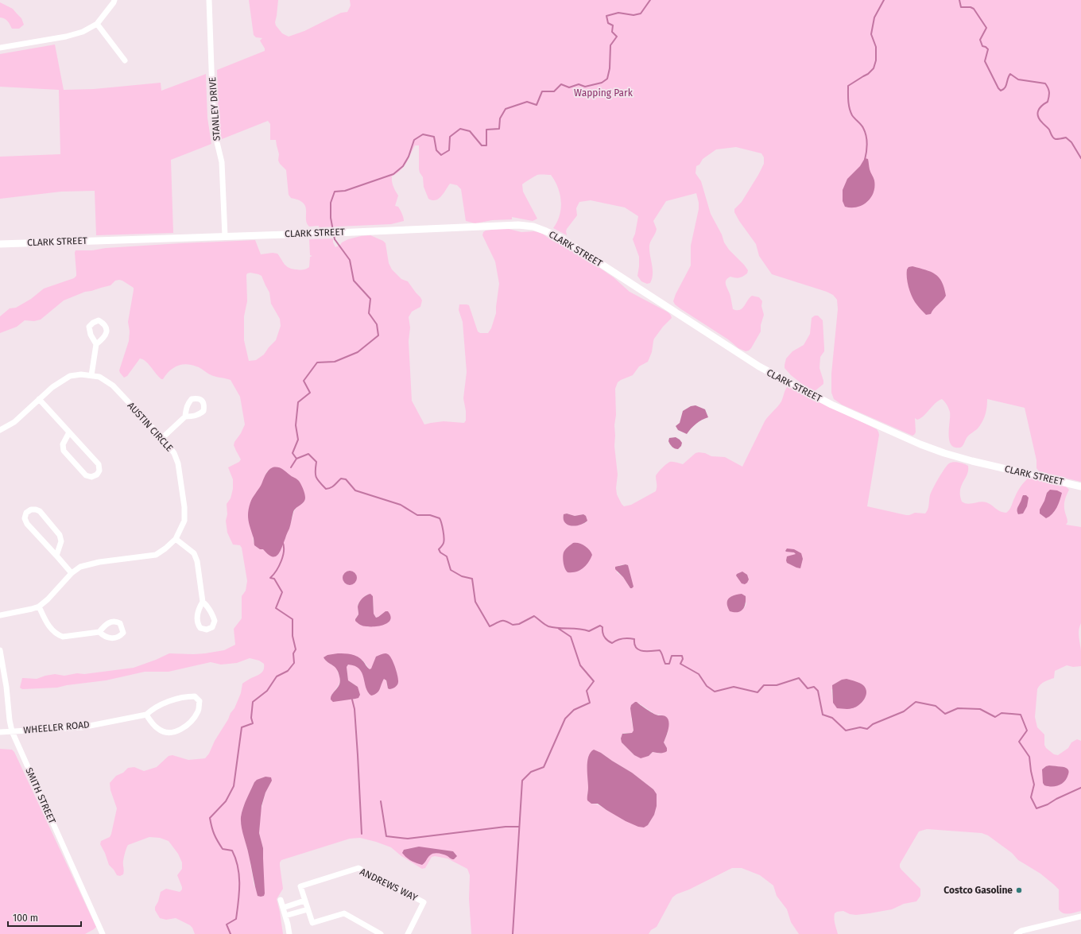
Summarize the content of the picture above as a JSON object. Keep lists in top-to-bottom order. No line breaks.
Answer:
{"streets":{"main road":["CLARK STREET"],"street":["STANLEY DRIVE","AUSTIN CIRCLE","WHEELER ROAD","SMITH STREET","ANDREWS WAY"]},"crossings":[["STANLEY DRIVE","CLARK STREET"],["WHEELER ROAD","SMITH STREET"]],"parks":["Wapping Park"],"places":["Costco Gasoline"],"scale_bar":"100 m"}
